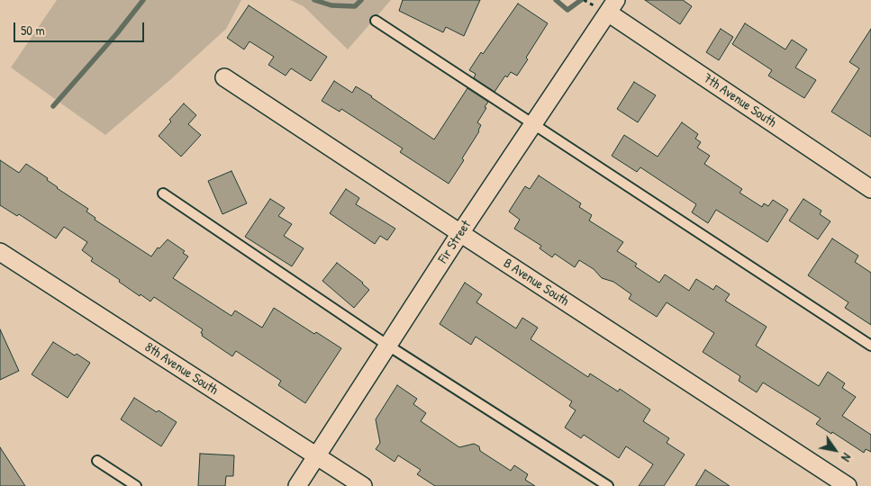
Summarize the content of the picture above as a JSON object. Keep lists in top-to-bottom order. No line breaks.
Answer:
{"streets":{"street":["7th Avenue South","Fir Street","B Avenue South","8th Avenue South"]},"crossings":[["7th Avenue South","Fir Street"],["Fir Street","B Avenue South"],["Fir Street","8th Avenue South"]],"scale_bar":"50 m","north":"bottom right"}
